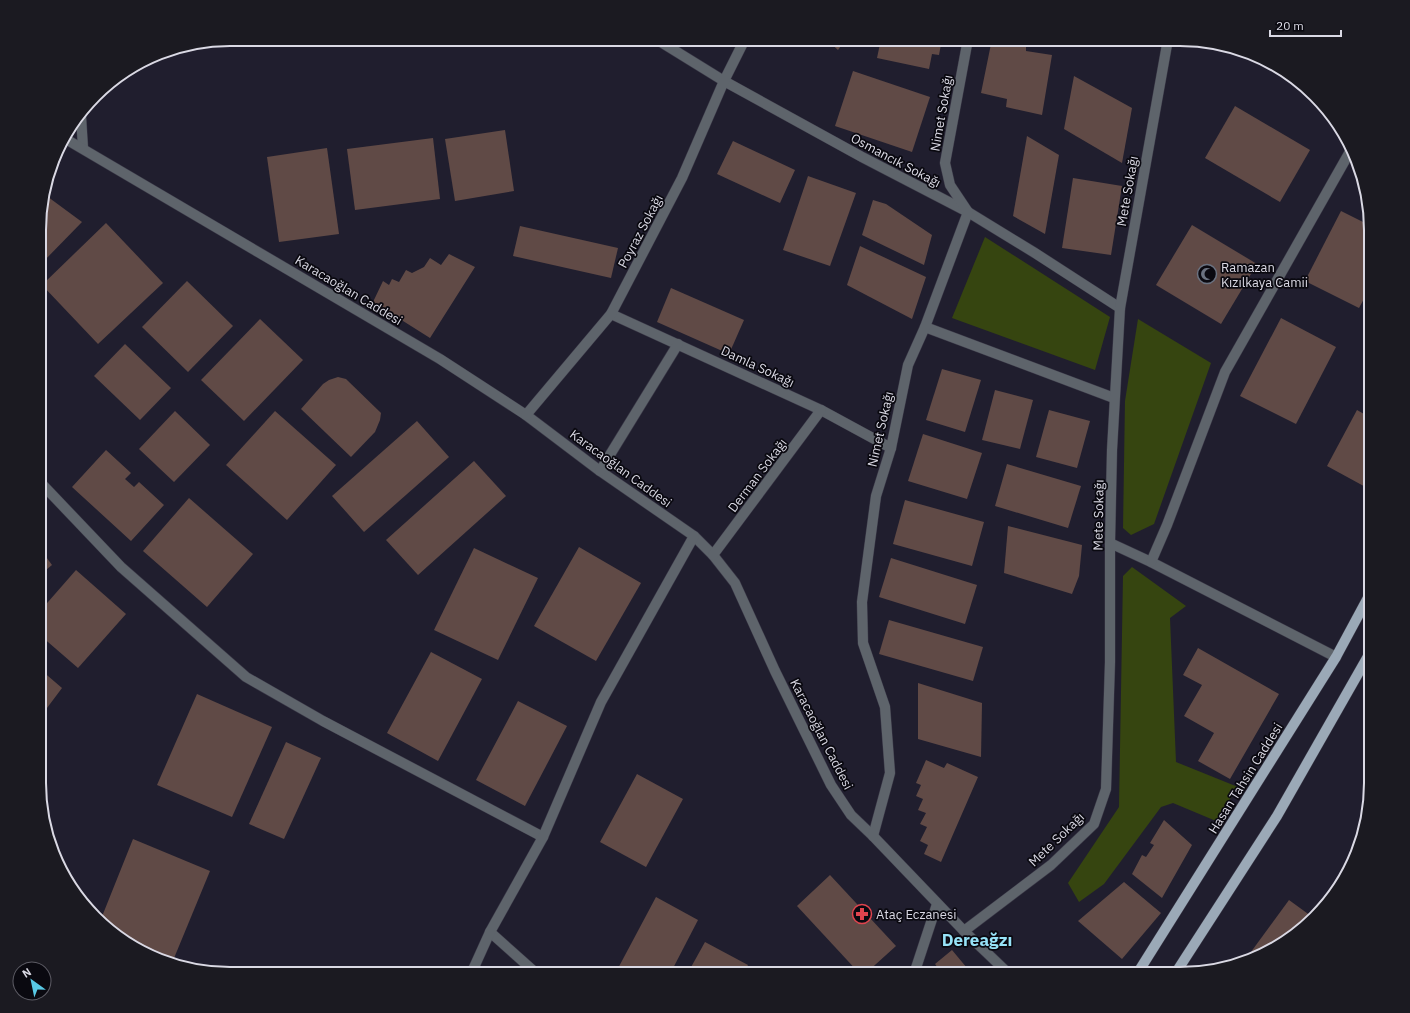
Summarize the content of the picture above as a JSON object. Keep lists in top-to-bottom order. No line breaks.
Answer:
{"streets":{"main road":["Hasan Tahsin Caddesi"],"street":["Nimet Sokağı","Osmancık Sokağı","Mete Sokağı","Poyraz Sokağı","Karacaoğlan Caddesi","Damla Sokağı","Derman Sokağı"]},"crossings":[["Nimet Sokağı","Osmancık Sokağı"],["Nimet Sokağı","Karacaoğlan Caddesi"],["Nimet Sokağı","Damla Sokağı"],["Osmancık Sokağı","Mete Sokağı"],["Osmancık Sokağı","Poyraz Sokağı"],["Mete Sokağı","Karacaoğlan Caddesi"],["Poyraz Sokağı","Karacaoğlan Caddesi"],["Poyraz Sokağı","Damla Sokağı"],["Karacaoğlan Caddesi","Derman Sokağı"],["Damla Sokağı","Derman Sokağı"]],"districts":["Dereağzı"],"places":{"mosque":["Ramazan Kızılkaya Camii"],"pharmacy":["Ataç Eczanesi"]},"scale_bar":"20 m","north":"top left"}
